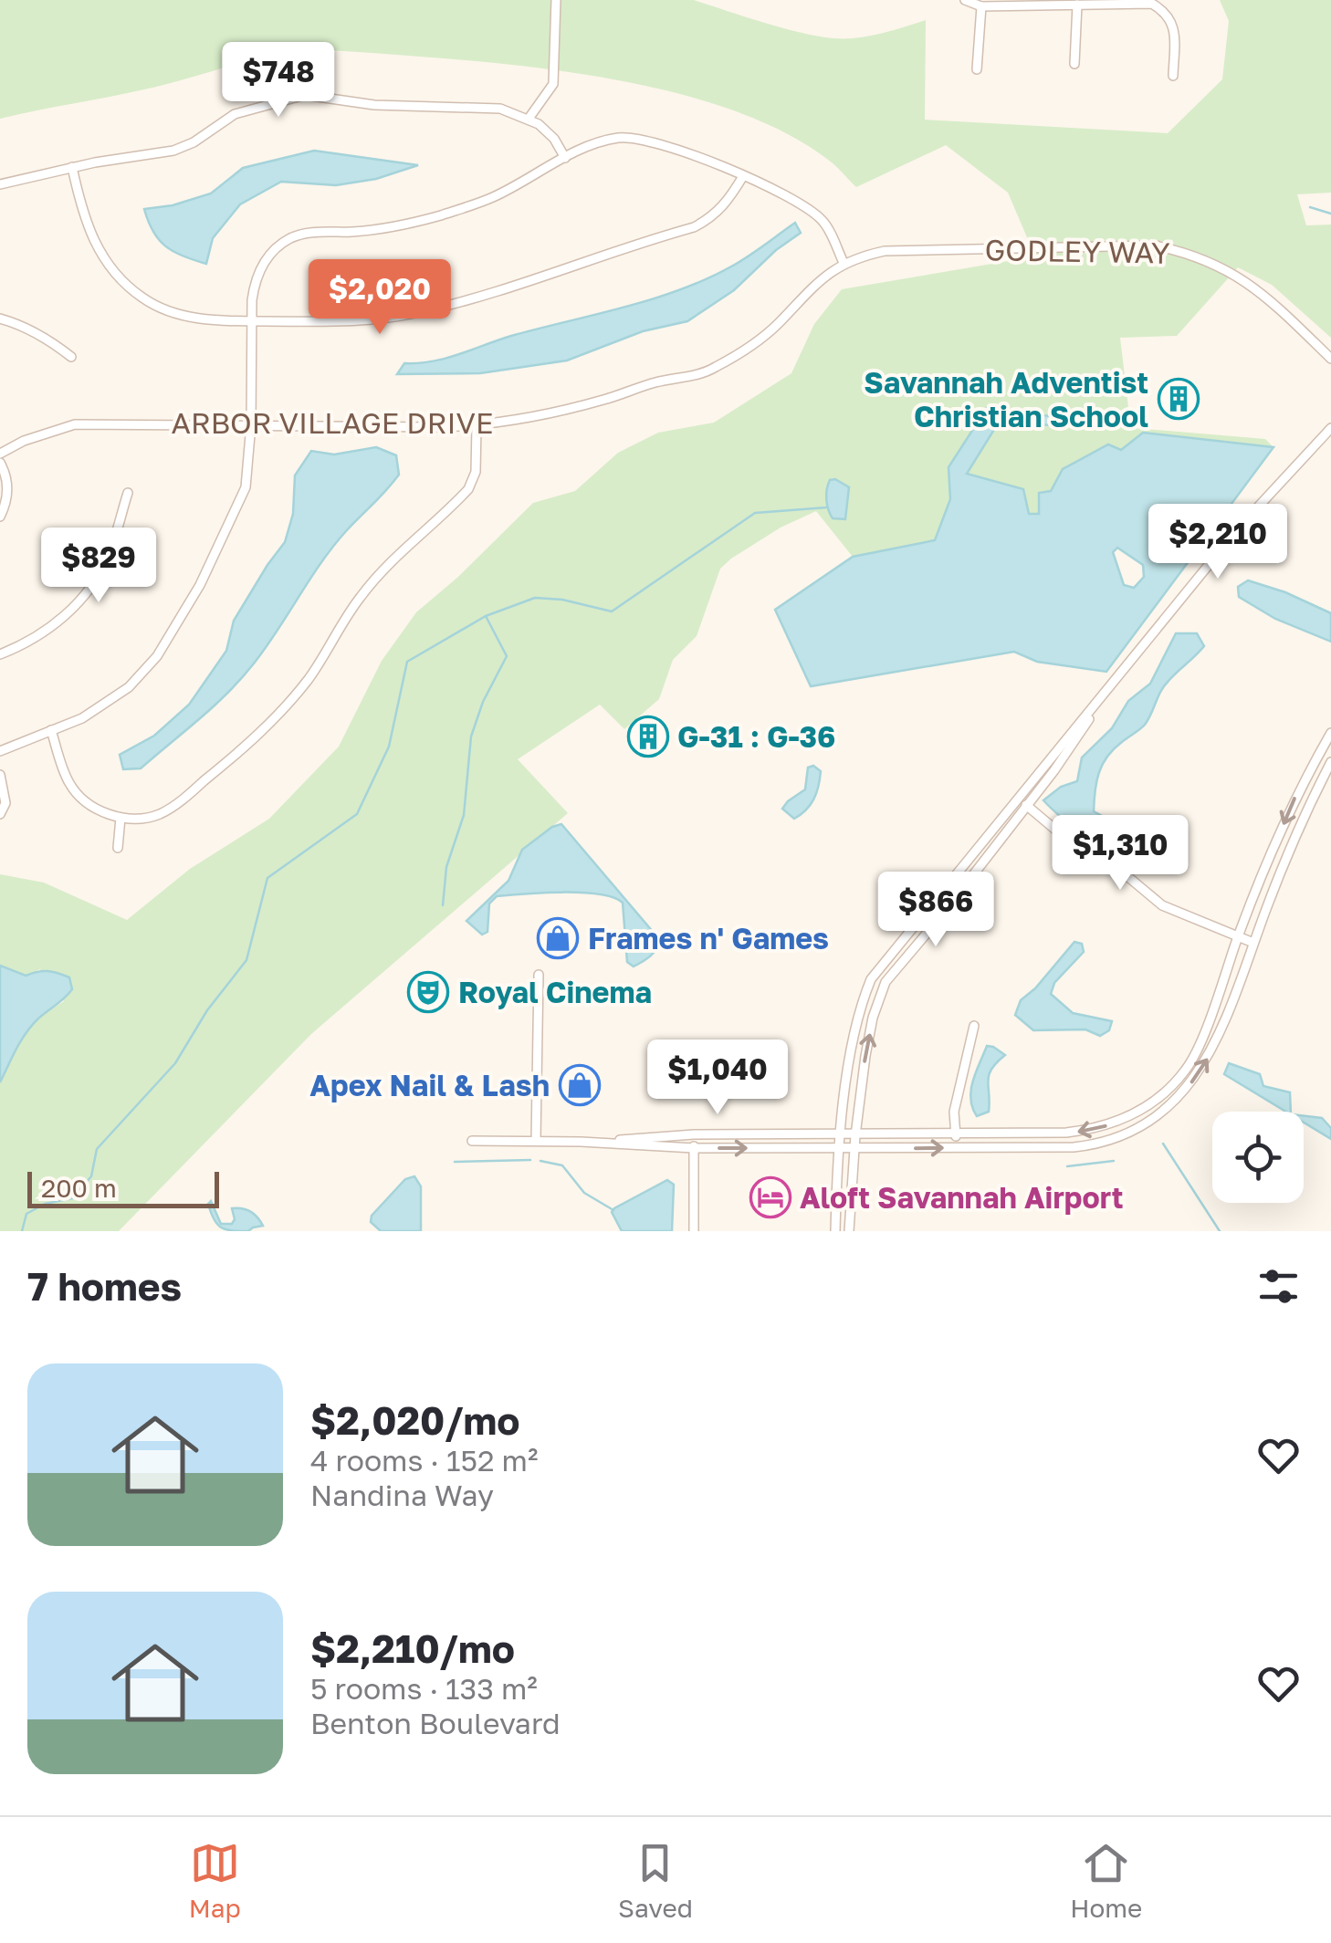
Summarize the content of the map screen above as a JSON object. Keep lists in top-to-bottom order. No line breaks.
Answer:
{"streets":{"street":["GODLEY WAY","ARBOR VILLAGE DRIVE"]},"crossings":[["GODLEY WAY","ARBOR VILLAGE DRIVE"]],"places":{"building":["Savannah Adventist Christian School","G-31 : G-36"],"shop":["Frames n' Games","Apex Nail & Lash"],"theatre":["Royal Cinema"],"hotel":["Aloft Savannah Airport"]},"scale_bar":"200 m","page":{"price":["$748","$2,020","$2,210","$829","$1,310","$866","$1,040"],"scale":"200 m","heading":"7 homes","list":[{"name":"$2,020/mo","note":"4 rooms · 152 m² · Nandina Way"},{"name":"$2,210/mo","note":"5 rooms · 133 m² · Benton Boulevard"}],"tabs":["Map","Saved","Home"]}}
